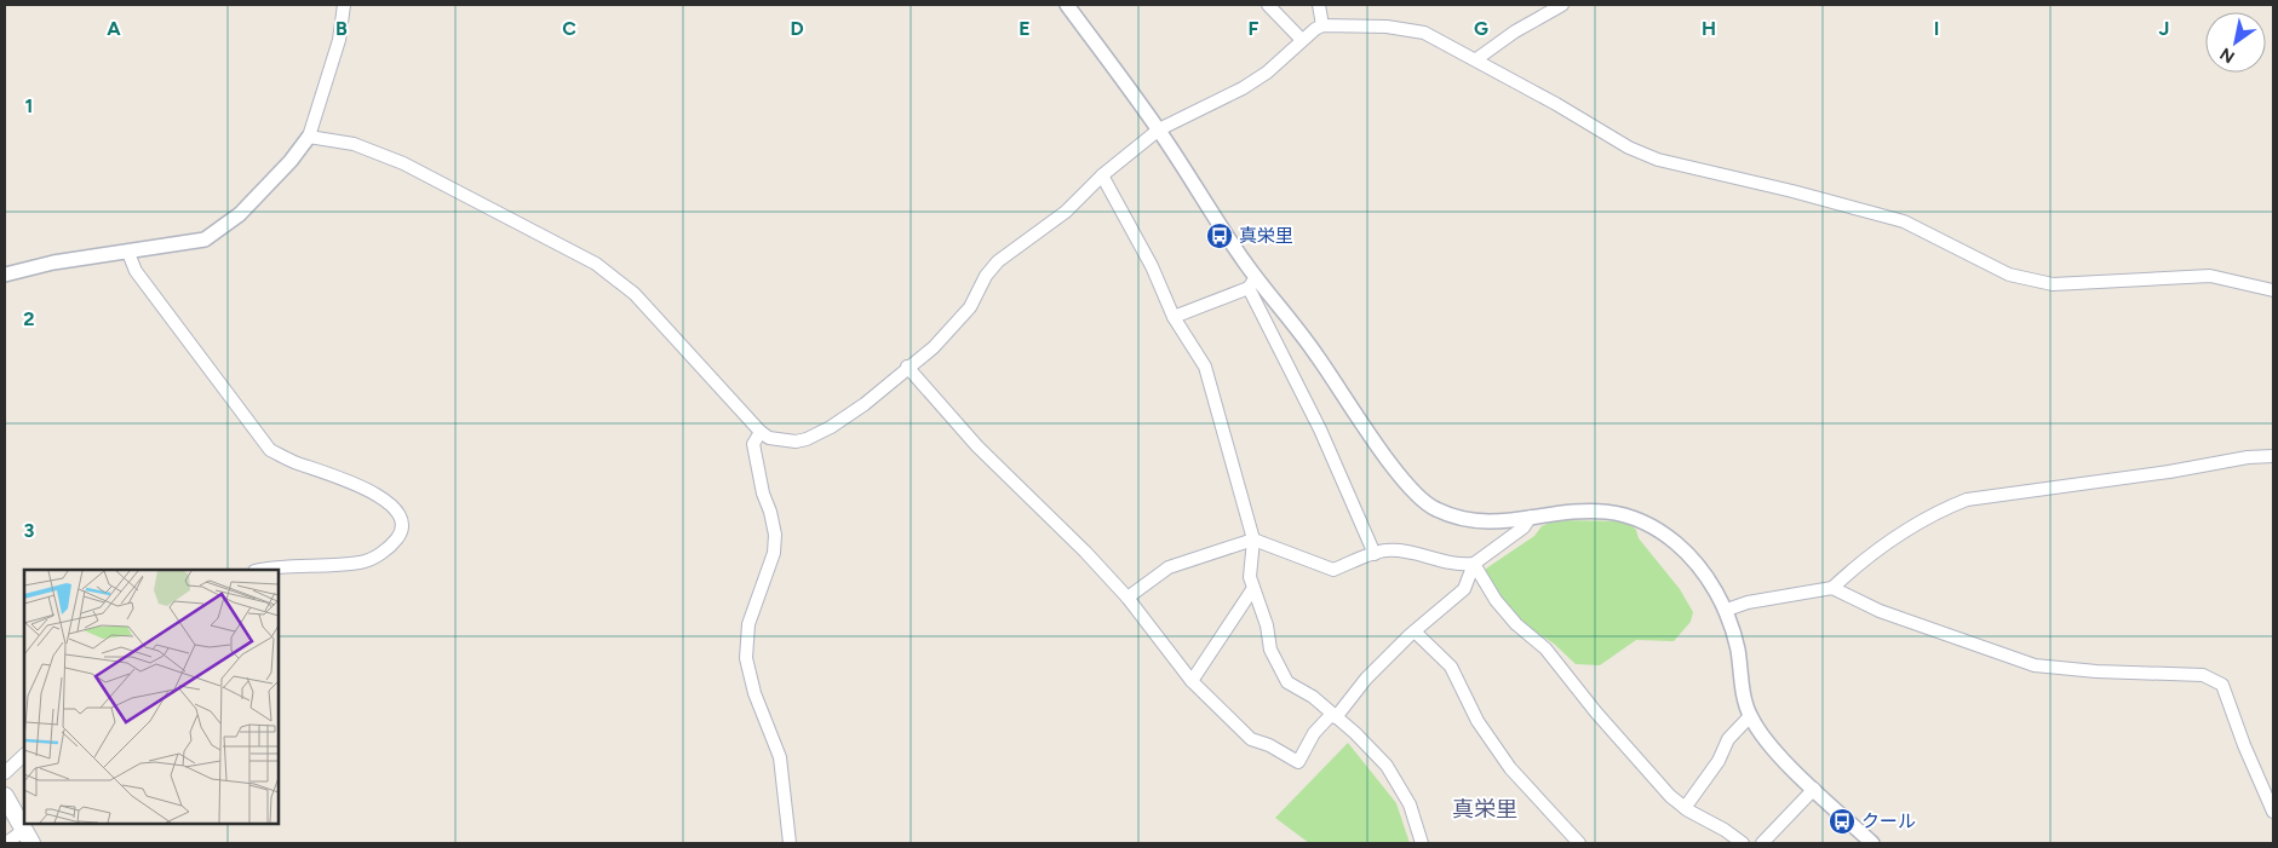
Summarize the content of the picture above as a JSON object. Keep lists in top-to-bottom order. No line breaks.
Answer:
{"districts":["真栄里"],"places":{"bus stop":["真栄里","クール"]},"north":"bottom left","grid":{"columns":["A","B","C","D","E","F","G","H","I","J"],"rows":["1","2","3"]}}
